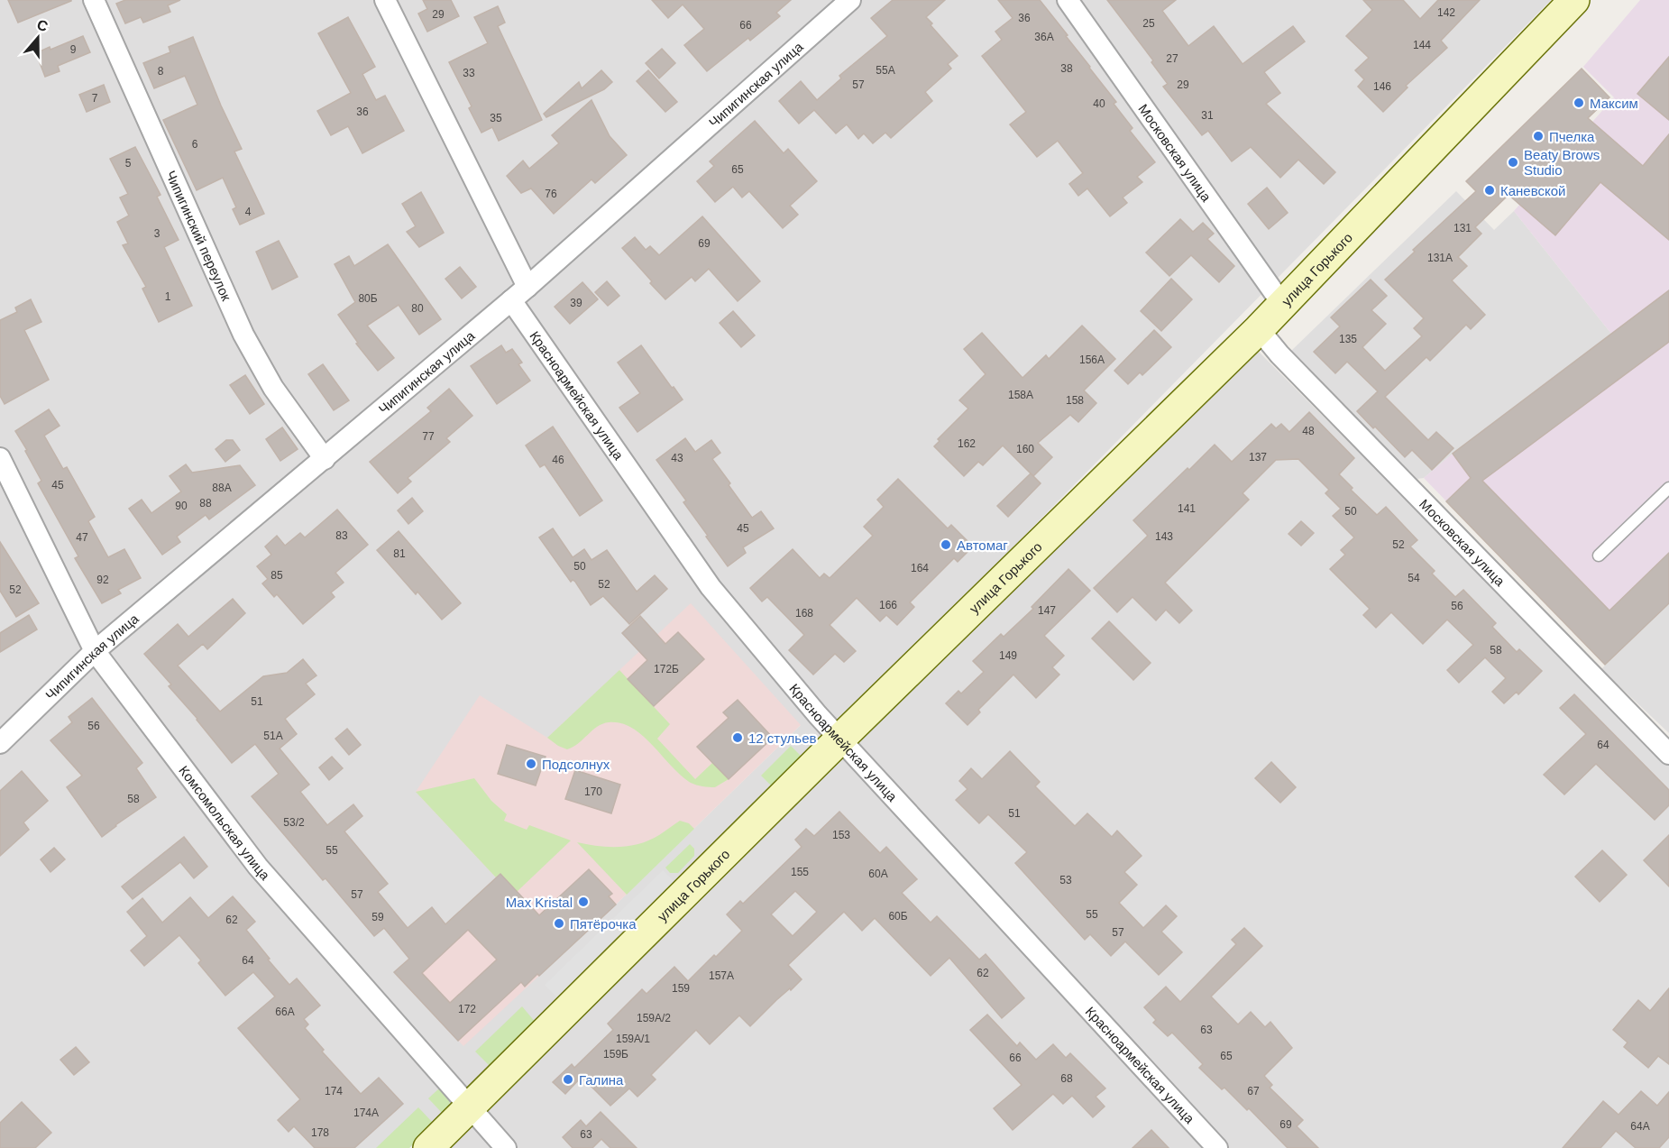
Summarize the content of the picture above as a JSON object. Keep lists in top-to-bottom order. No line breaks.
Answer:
{"streets":{"main road":["улица Горького"],"street":["Чипигинская улица","Московская улица","Чипигинский переулок","Красноармейская улица","Комсомольская улица"]},"crossings":[["Чипигинская улица","Чипигинский переулок"],["Чипигинская улица","Красноармейская улица"],["Чипигинская улица","Комсомольская улица"],["Московская улица","улица Горького"],["улица Горького","Красноармейская улица"],["улица Горького","Комсомольская улица"]],"places":["Максим","Пчелка","Beaty Brows Studio","Каневской","Автомаг","12 стульев","Подсолнух","Max Kristal","Пятёрочка","Галина"],"house_numbers":["142","29","36","25","66","36А","144","9","27","38","55А","8","33","57","29","146","7","40","36","31","35","6","5","65","76","4","131","3","69","131А","1","80Б","39","80","135","156А","158А","158","48","77","162","160","137","43","46","45","88А","88","90","141","50","45","83","143","47","52","81","50","164","85","54","92","52","52","166","56","147","168","58","149","172Б","51","56","51А","64","170","58","51","53/2","153","55","155","60А","53","57","55","60Б","59","62","57","64","62","157А","159","172","66А","159А/2","63","159А/1","159Б","65","66","68","174","67","174А","69","64А","178","63"],"north":"top"}
